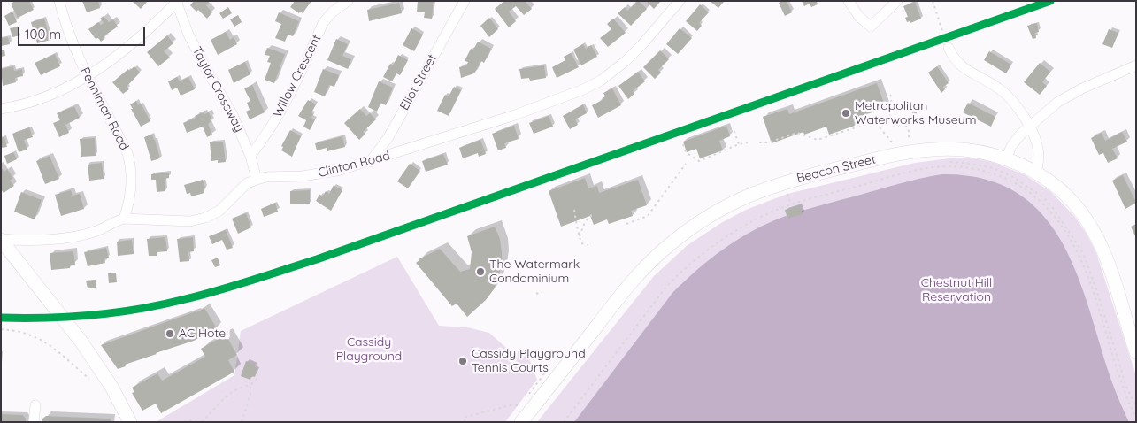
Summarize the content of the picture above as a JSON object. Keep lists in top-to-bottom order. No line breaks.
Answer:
{"streets":{"main road":["Beacon Street"],"street":["Willow Crescent","Eliot Street","Taylor Crossway","Penniman Road","Clinton Road"]},"crossings":[["Willow Crescent","Taylor Crossway"],["Eliot Street","Clinton Road"],["Taylor Crossway","Clinton Road"],["Penniman Road","Clinton Road"]],"parks":["Chestnut Hill Reservation","Cassidy Playground"],"places":["Metropolitan Waterworks Museum","The Watermark Condominium","AC Hotel","Cassidy Playground Tennis Courts"],"scale_bar":"100 m"}
